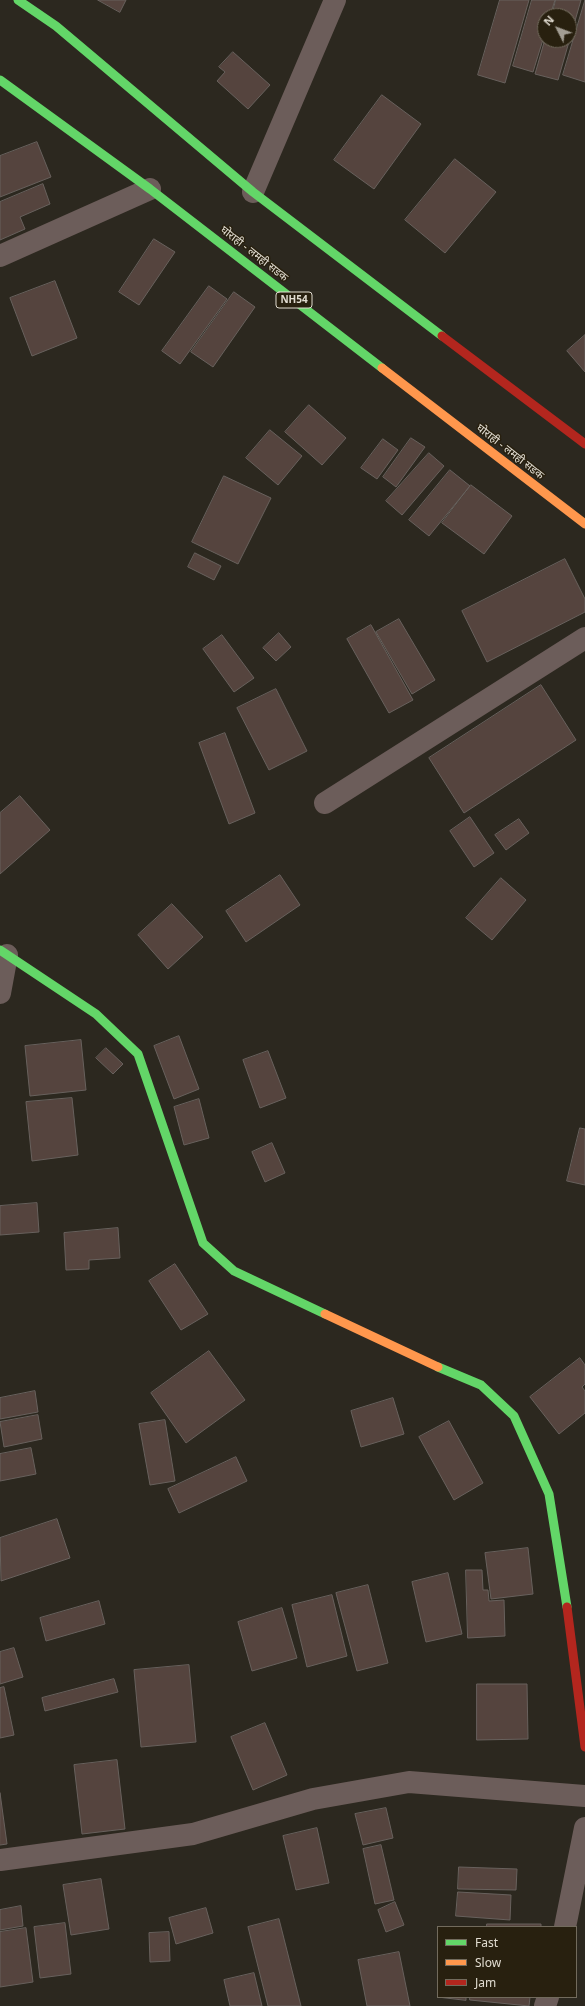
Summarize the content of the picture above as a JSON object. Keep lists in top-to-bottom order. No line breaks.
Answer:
{"streets":{"main road":["घोराही - लमही सडक","NH54"]},"legend":["Fast","Slow","Jam"],"north":"top left"}
